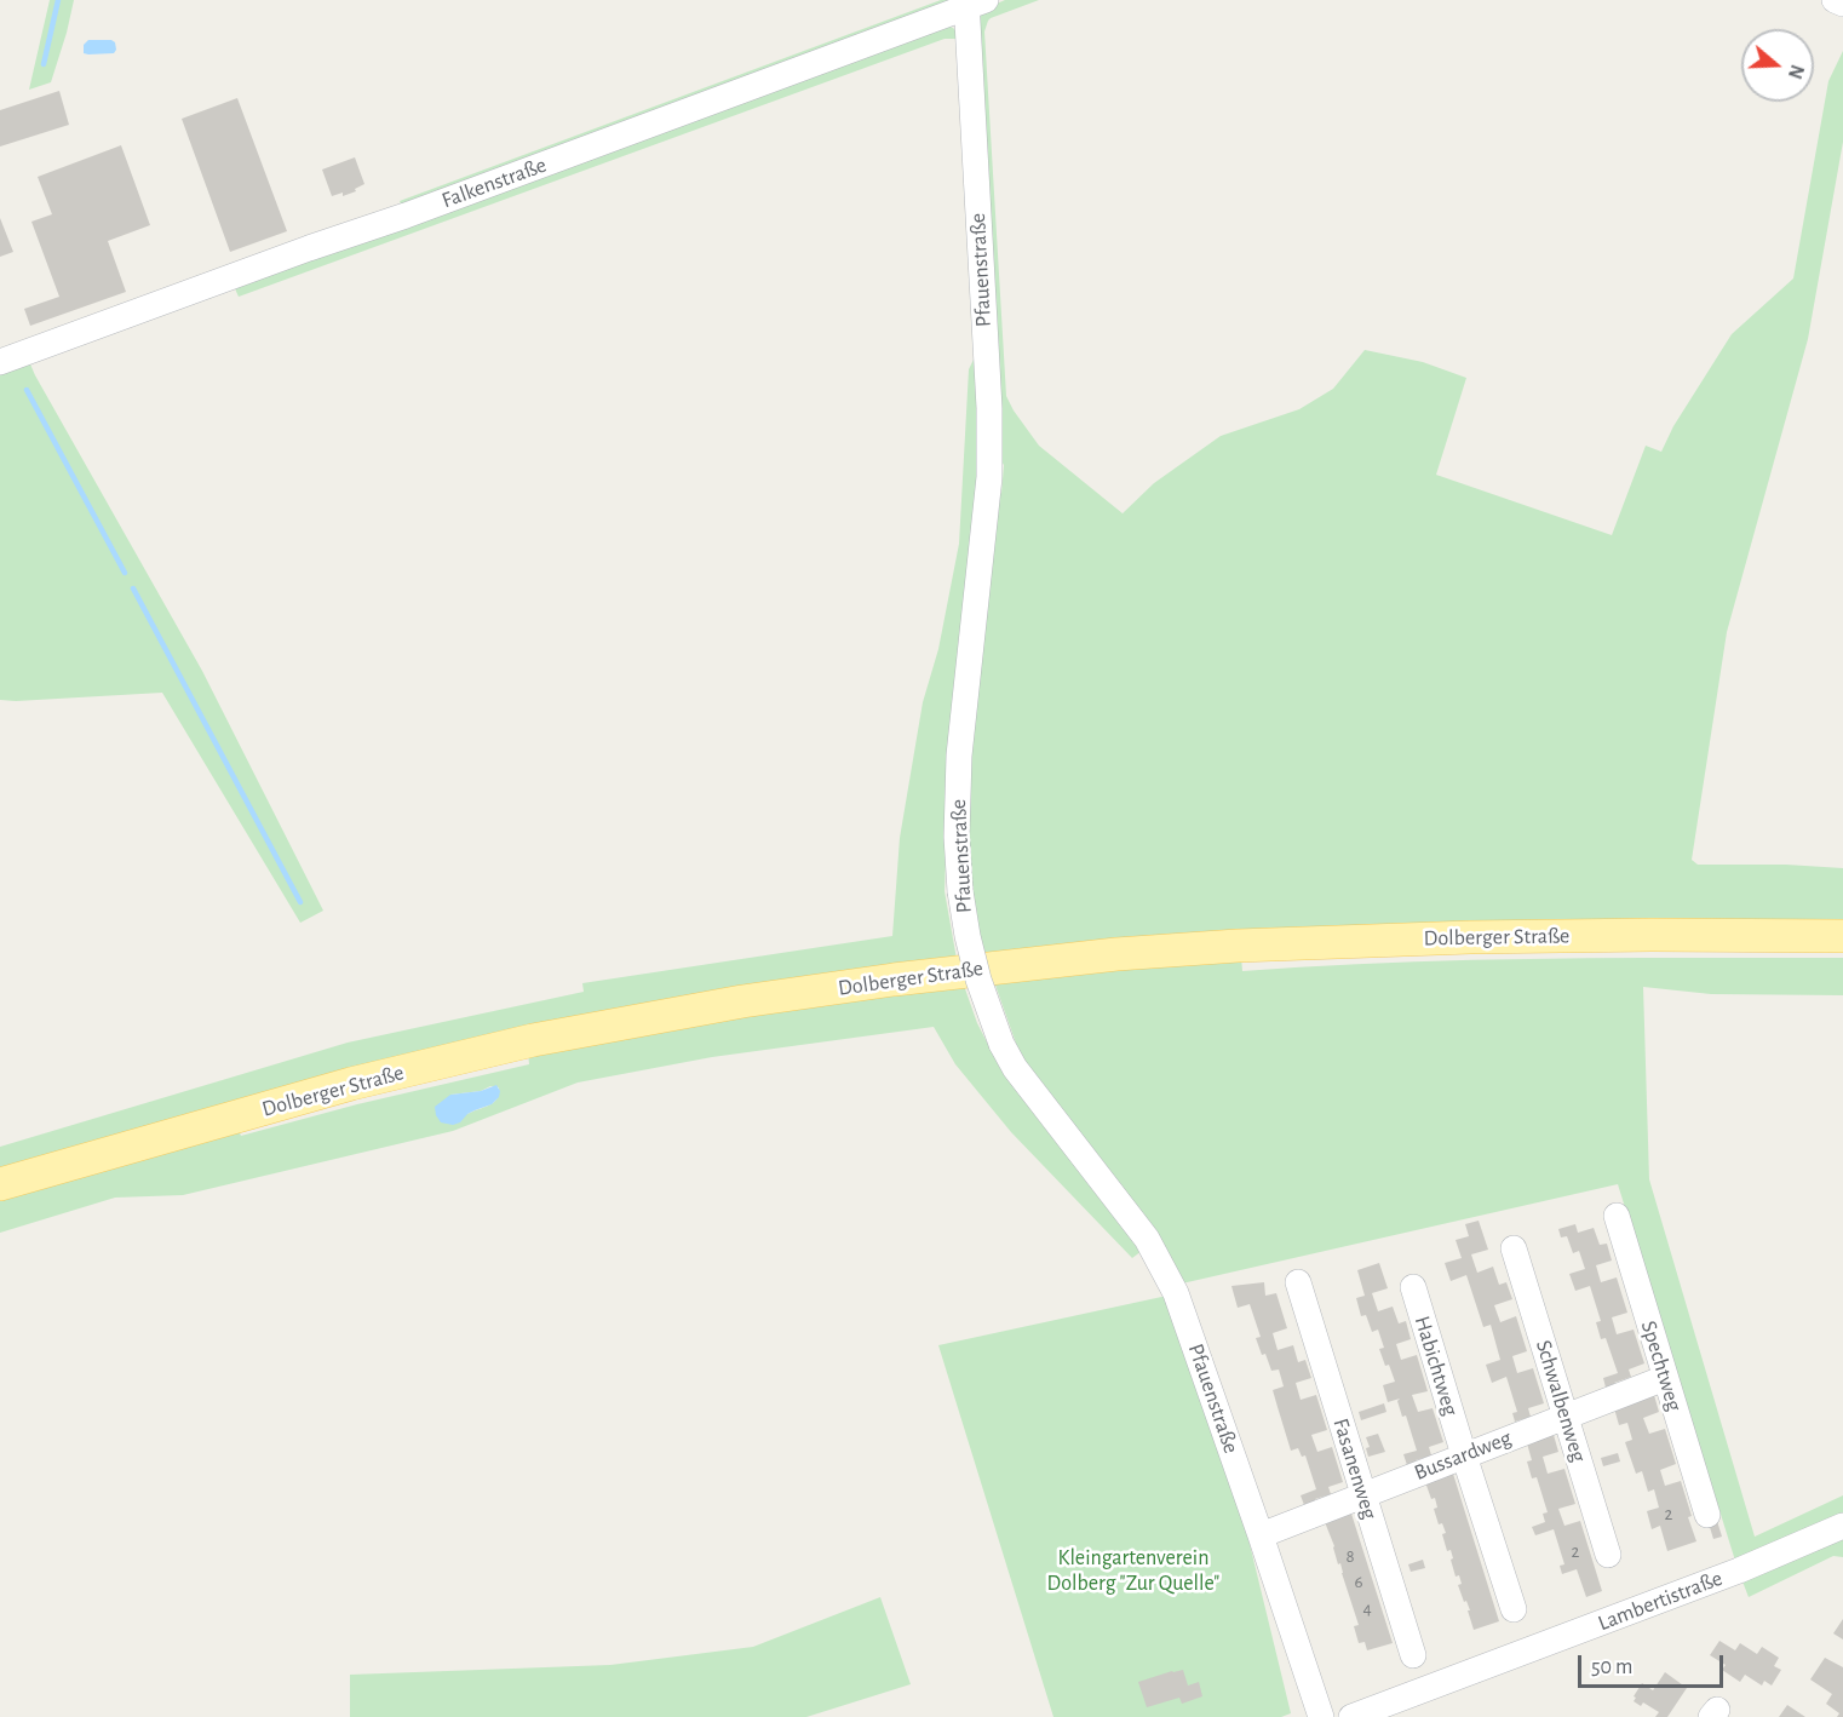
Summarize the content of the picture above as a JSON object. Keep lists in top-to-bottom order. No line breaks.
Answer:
{"streets":{"main road":["Dolberger Straße"],"street":["Falkenstraße","Pfauenstraße","Habichtweg","Spechtweg","Schwalbenweg","Bussardweg","Fasanenweg","Lambertistraße"]},"crossings":[["Falkenstraße","Pfauenstraße"],["Pfauenstraße","Bussardweg"],["Habichtweg","Bussardweg"],["Spechtweg","Bussardweg"],["Schwalbenweg","Bussardweg"],["Bussardweg","Fasanenweg"]],"parks":["Kleingartenverein Dolberg \"Zur Quelle\""],"house_numbers":["2","2","8","6","4"],"scale_bar":"50 m","north":"right"}
